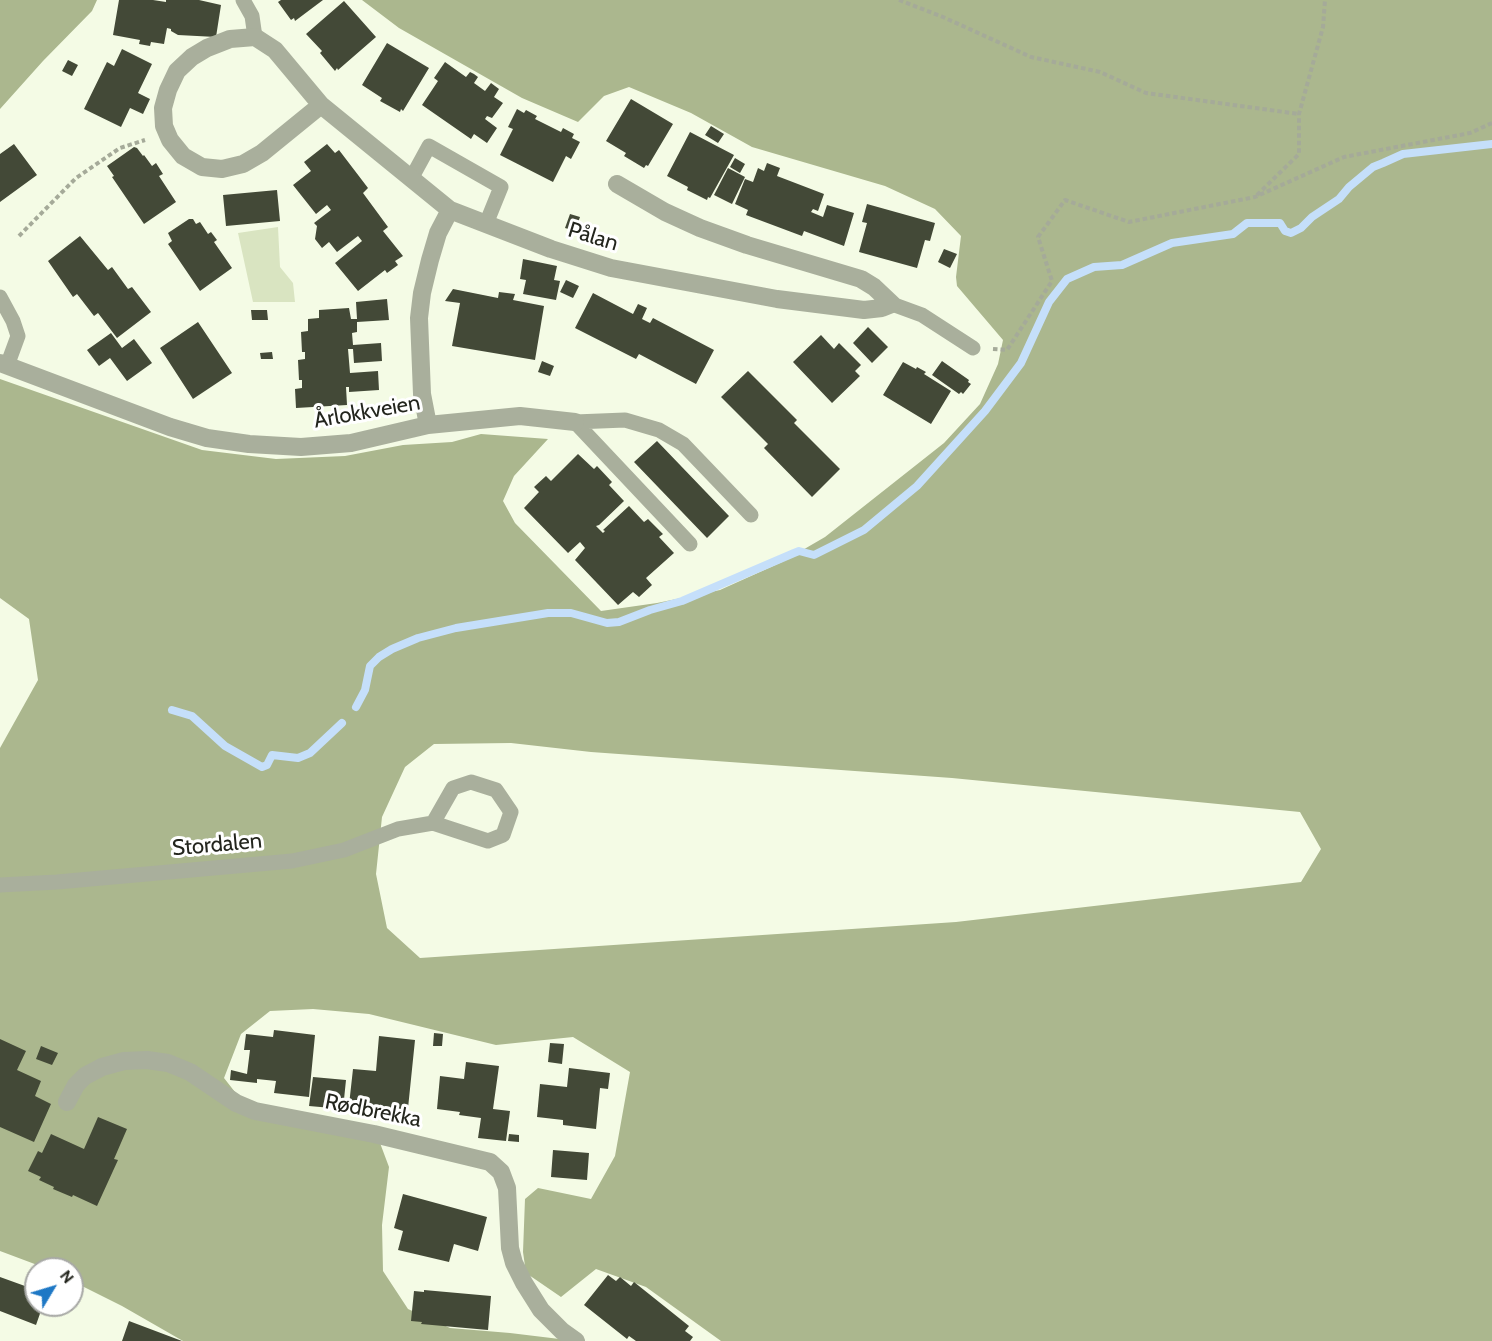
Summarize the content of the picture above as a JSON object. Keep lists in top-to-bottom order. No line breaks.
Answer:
{"streets":{"street":["Pålan","Årlokkveien","Rødbrekka"],"lane":["Stordalen"]},"north":"top right"}
